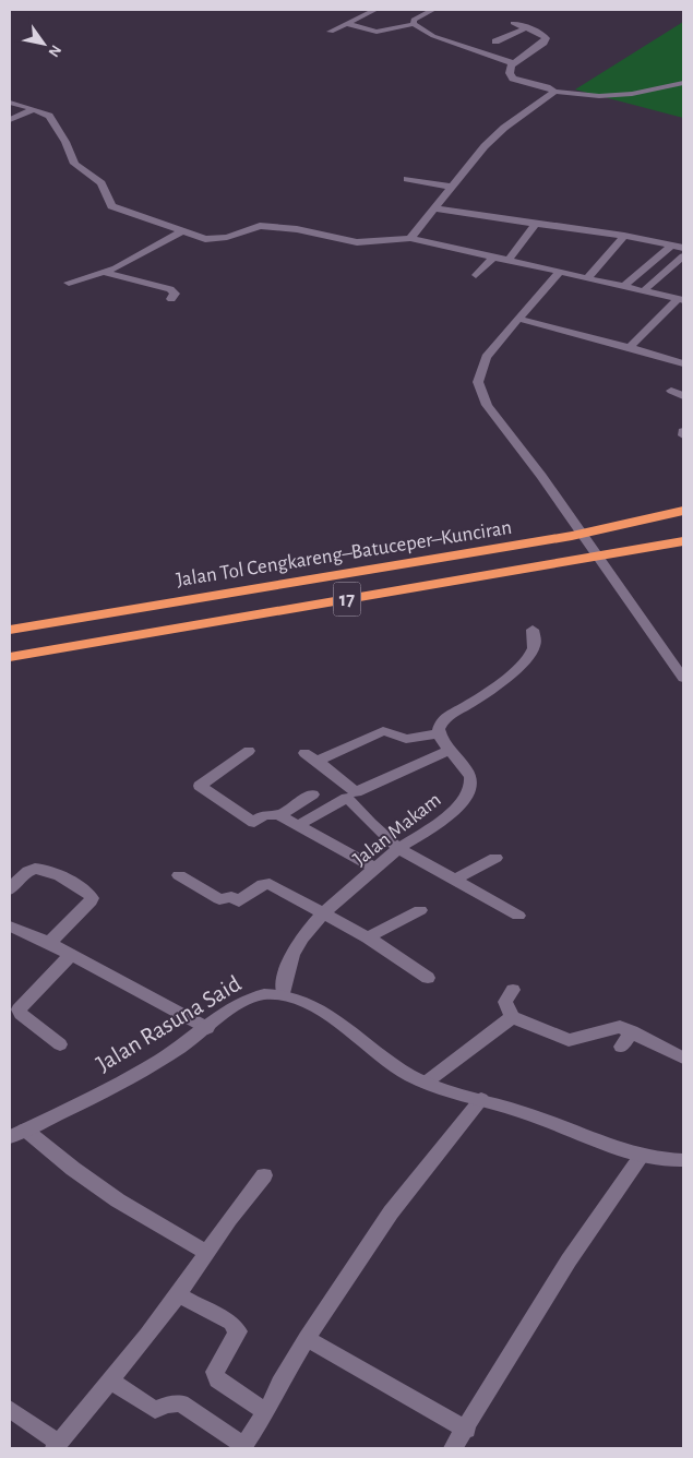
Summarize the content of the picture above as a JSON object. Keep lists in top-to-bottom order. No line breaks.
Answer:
{"streets":{"highway":["Jalan Tol Cengkareng–Batuceper–Kunciran","17"],"street":["Jalan Makam","Jalan Rasuna Said"]},"crossings":[["Jalan Makam","Jalan Rasuna Said"]],"north":"bottom right"}
